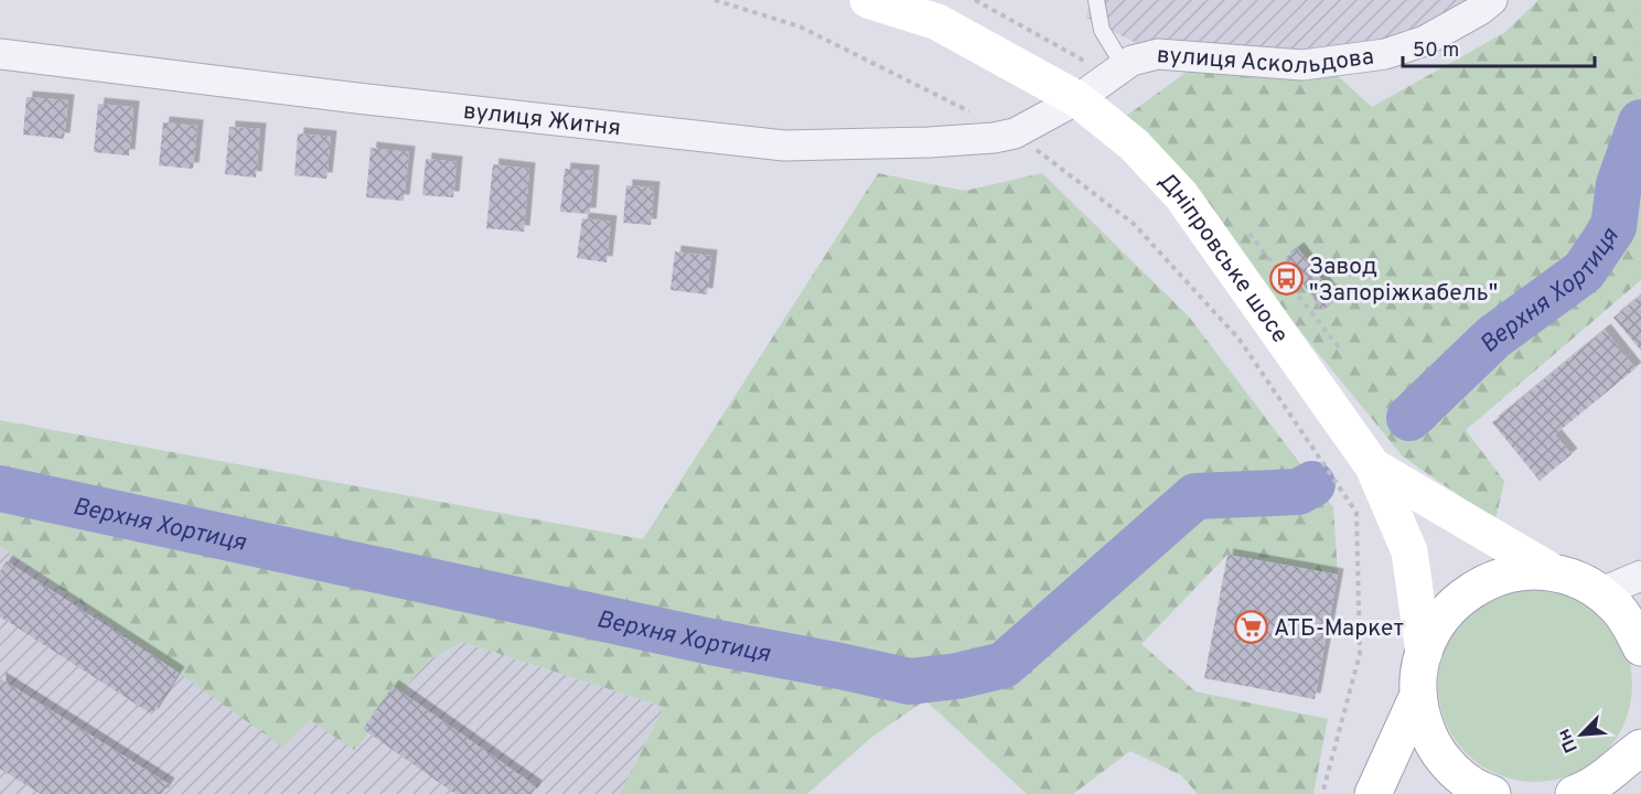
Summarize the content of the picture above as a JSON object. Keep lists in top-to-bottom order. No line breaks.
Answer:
{"streets":{"street":["вулиця Аскольдова","вулиця Житня","Дніпровське шосе"]},"crossings":[["вулиця Аскольдова","вулиця Житня"],["вулиця Аскольдова","Дніпровське шосе"],["вулиця Житня","Дніпровське шосе"]],"water":["Верхня Хортиця"],"places":{"bus stop":["Завод \"Запоріжкабель\""],"supermarket":["АТБ-Маркет"]},"scale_bar":"50 m","north":"bottom left"}
